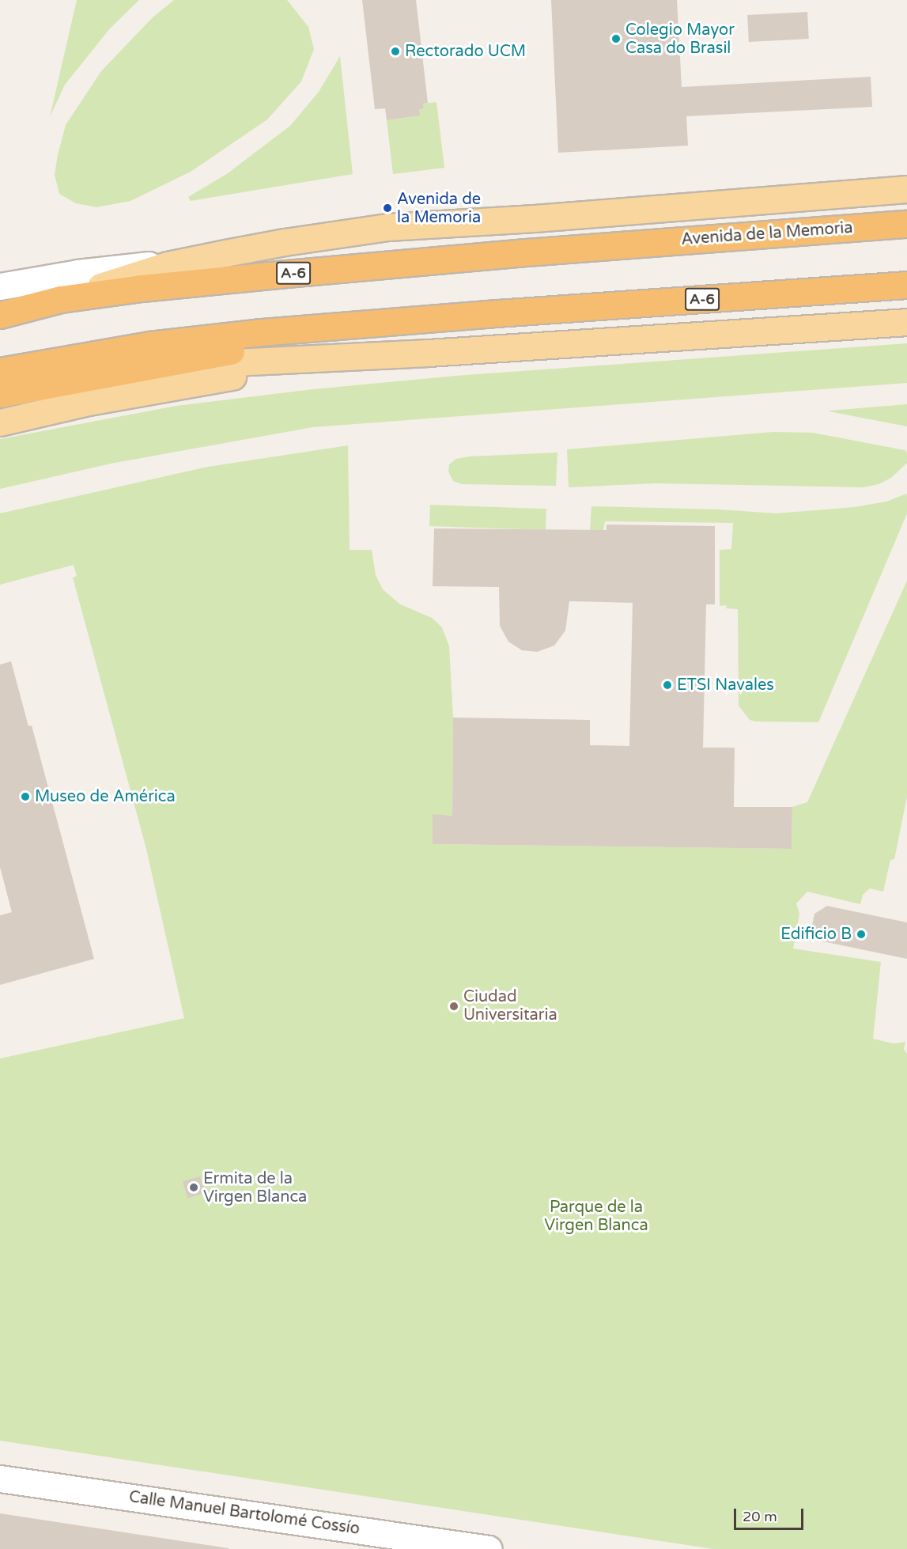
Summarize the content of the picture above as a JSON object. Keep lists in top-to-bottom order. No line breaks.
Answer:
{"streets":{"highway":["Avenida de la Memoria","A-6"],"street":["Calle Manuel Bartolomé Cossío"]},"parks":["Parque de la Virgen Blanca"],"places":["Colegio Mayor Casa do Brasil","Rectorado UCM","Avenida de la Memoria","ETSI Navales","Museo de América","Edificio B","Ciudad Universitaria","Ermita de la Virgen Blanca"],"scale_bar":"20 m"}
